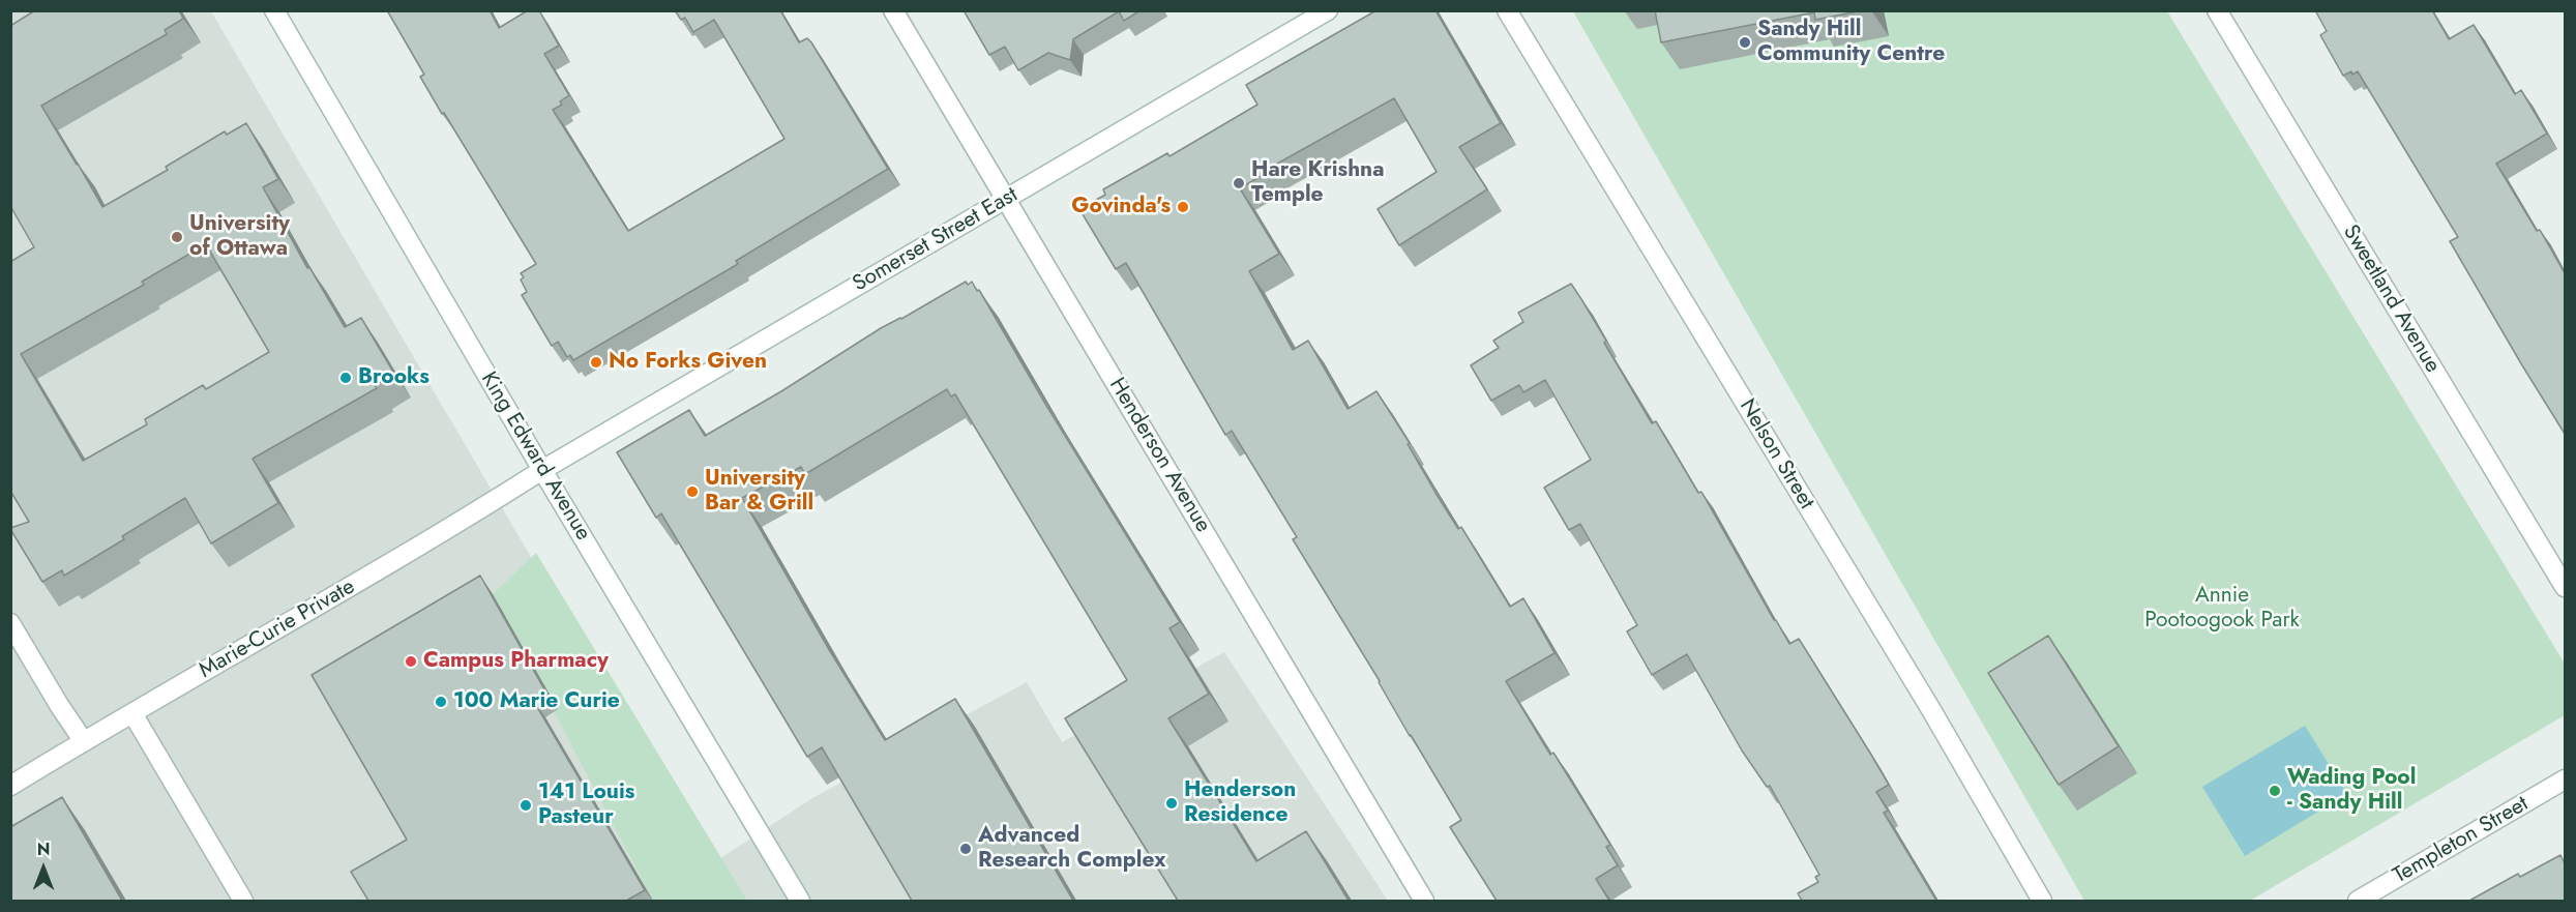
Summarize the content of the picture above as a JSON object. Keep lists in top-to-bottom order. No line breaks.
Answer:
{"streets":{"street":["Somerset Street East","Sweetland Avenue","Nelson Street","Henderson Avenue","King Edward Avenue","Marie-Curie Private","Templeton Street"]},"crossings":[["Somerset Street East","Henderson Avenue"],["Somerset Street East","King Edward Avenue"],["Somerset Street East","Marie-Curie Private"],["King Edward Avenue","Marie-Curie Private"]],"parks":["Annie Pootoogook Park"],"places":["Sandy Hill Community Centre","Hare Krishna Temple","Govinda's","University of Ottawa","No Forks Given","Brooks","University Bar & Grill","Campus Pharmacy","100 Marie Curie","Wading Pool - Sandy Hill","Henderson Residence","141 Louis Pasteur","Advanced Research Complex"],"north":"top"}
